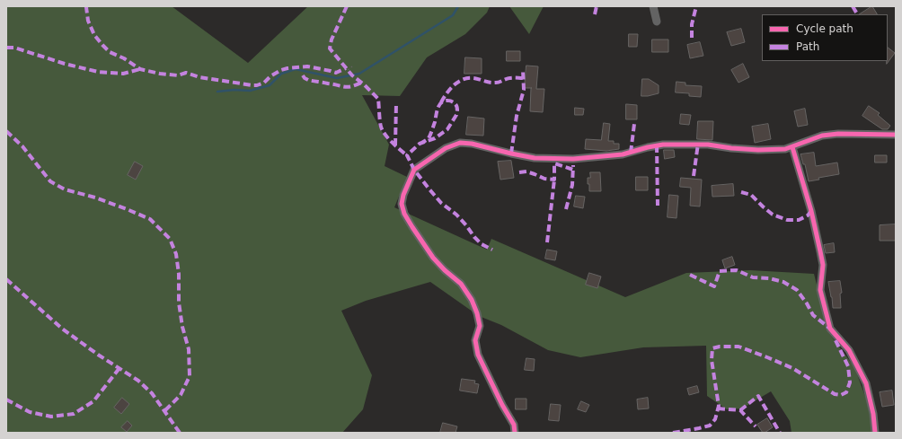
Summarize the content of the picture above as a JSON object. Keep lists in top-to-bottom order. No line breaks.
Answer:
{"legend":["Cycle path","Path"]}
